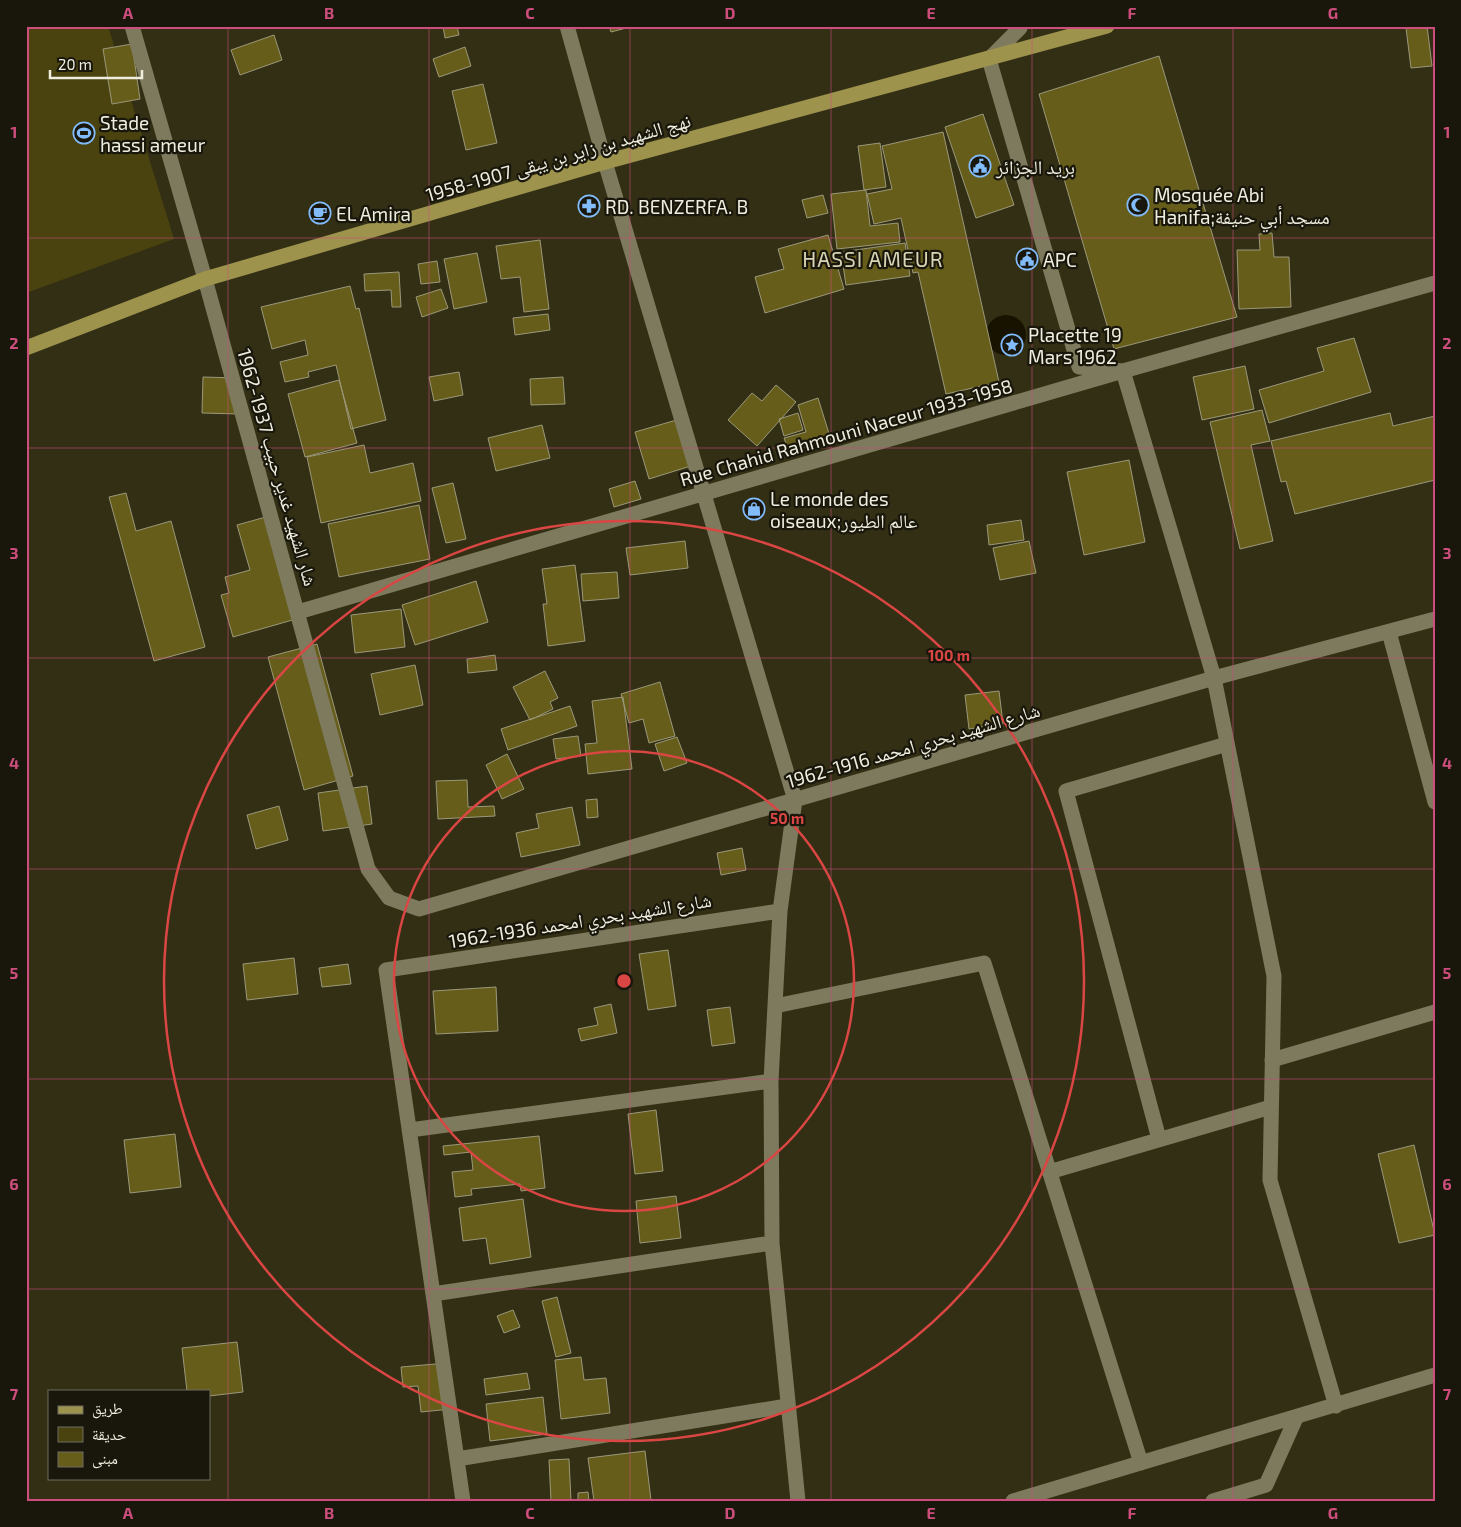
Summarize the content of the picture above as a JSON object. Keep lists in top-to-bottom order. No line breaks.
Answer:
{"streets":{"main road":["نهج الشهيد بن زاير بن يبقى 1907-1958"],"street":["Rue Chahid Rahmouni Naceur 1933-1958","شار الشهيد غدير حبيب 1937-1962","شارع الشهيد بحري امحمد 1916-1962","شارع الشهيد بحري امحمد 1936-1962"]},"crossings":[["نهج الشهيد بن زاير بن يبقى 1907-1958","شار الشهيد غدير حبيب 1937-1962"],["Rue Chahid Rahmouni Naceur 1933-1958","شار الشهيد غدير حبيب 1937-1962"],["شار الشهيد غدير حبيب 1937-1962","شارع الشهيد بحري امحمد 1916-1962"]],"districts":["HASSI AMEUR"],"places":{"sports":["Stade hassi ameur"],"public building":["بريد الجزائر","APC"],"mosque":["Mosquée Abi Hanifa;مسجد أبي حنيفة"],"pharmacy":["RD. BENZERFA. B"],"cafe":["EL Amira"],"place":["Placette 19 Mars 1962"],"shop":["Le monde des oiseaux;عالم الطيور"]},"legend":["طريق","حديقة","مبنى"],"scale_bar":"20 m","grid":{"columns":["A","B","C","D","E","F","G"],"rows":["1","2","3","4","5","6","7"]},"rings":["100 m","50 m"]}
